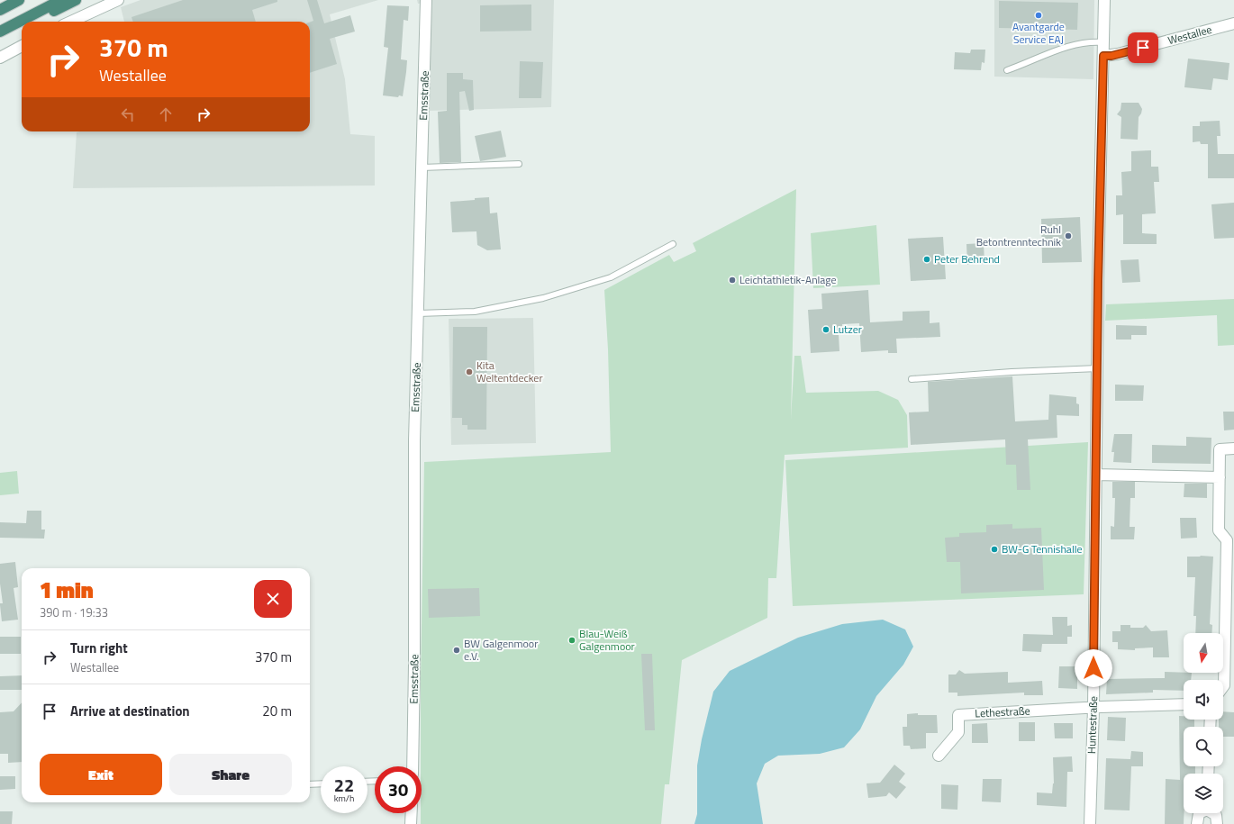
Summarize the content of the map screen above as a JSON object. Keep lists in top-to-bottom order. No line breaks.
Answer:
{"streets":{"street":["Westallee","Emsstraße","Lethestraße","Huntestraße"]},"crossings":[["Westallee","Huntestraße"],["Lethestraße","Huntestraße"]],"places":["Avantgarde Service EAJ","Ruhl Betontrenntechnik","Peter Behrend","Leichtathletik-Anlage","Lutzer","Kita Weltentdecker","BW-G Tennishalle","Blau-Weiß Galgenmoor","BW Galgenmoor e.V."],"north":"bottom","page":{"turn":["370 m","Westallee"],"heading":["1 min","390 m · 19:33"],"list":[{"name":"Turn right","note":"Westallee","value":"370 m"},{"name":"Arrive at destination","value":"20 m"}],"buttons":["Exit","Share"],"speed":"22 km/h","limit":"30"}}
